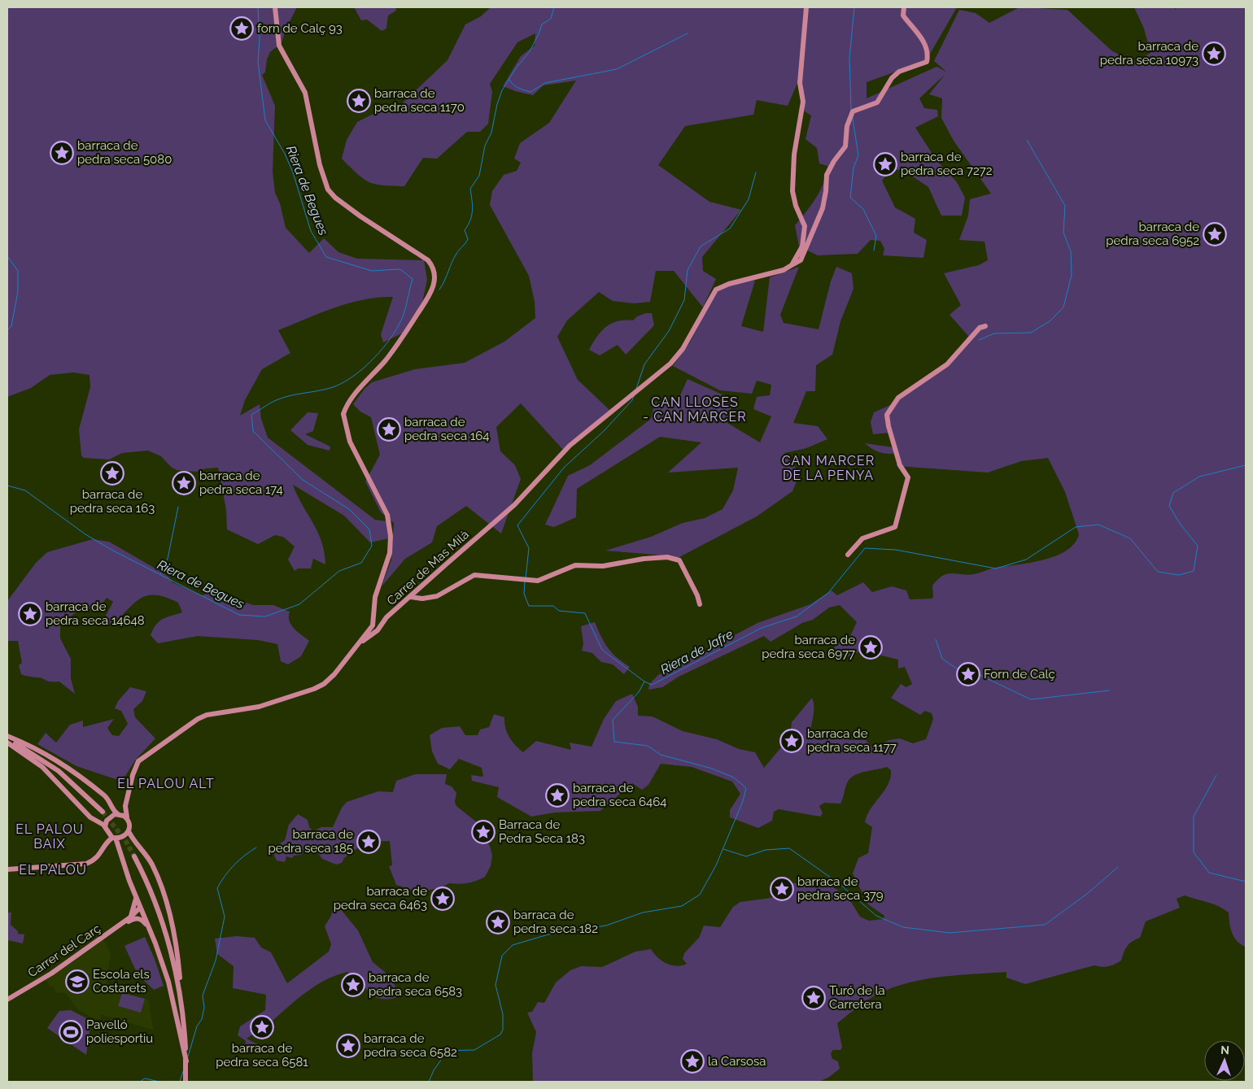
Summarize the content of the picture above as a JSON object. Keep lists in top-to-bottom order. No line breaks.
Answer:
{"streets":{"street":["Carrer de Mas Milà","Carrer del Carç"]},"districts":["CAN LLOSES - CAN MARCER","CAN MARCER DE LA PENYA","EL PALOU ALT","EL PALOU BAIX","EL PALOU"],"water":["Riera de Begues","Riera de Jafre"],"places":{"place":["forn de Calç 93","barraca de pedra seca 10973","barraca de pedra seca 1170","barraca de pedra seca 5080","barraca de pedra seca 7272","barraca de pedra seca 6952","barraca de pedra seca 164","barraca de pedra seca 163","barraca de pedra seca 174","barraca de pedra seca 14648","barraca de pedra seca 6977","Forn de Calç","barraca de pedra seca 1177","barraca de pedra seca 6464","Barraca de Pedra Seca 183","barraca de pedra seca 185","barraca de pedra seca 379","barraca de pedra seca 6463","barraca de pedra seca 182","barraca de pedra seca 6583","Turó de la Carretera","barraca de pedra seca 6581","barraca de pedra seca 6582","la Carsosa"],"school or university":["Escola els Costarets"],"sports":["Pavelló poliesportiu"]},"north":"top"}
